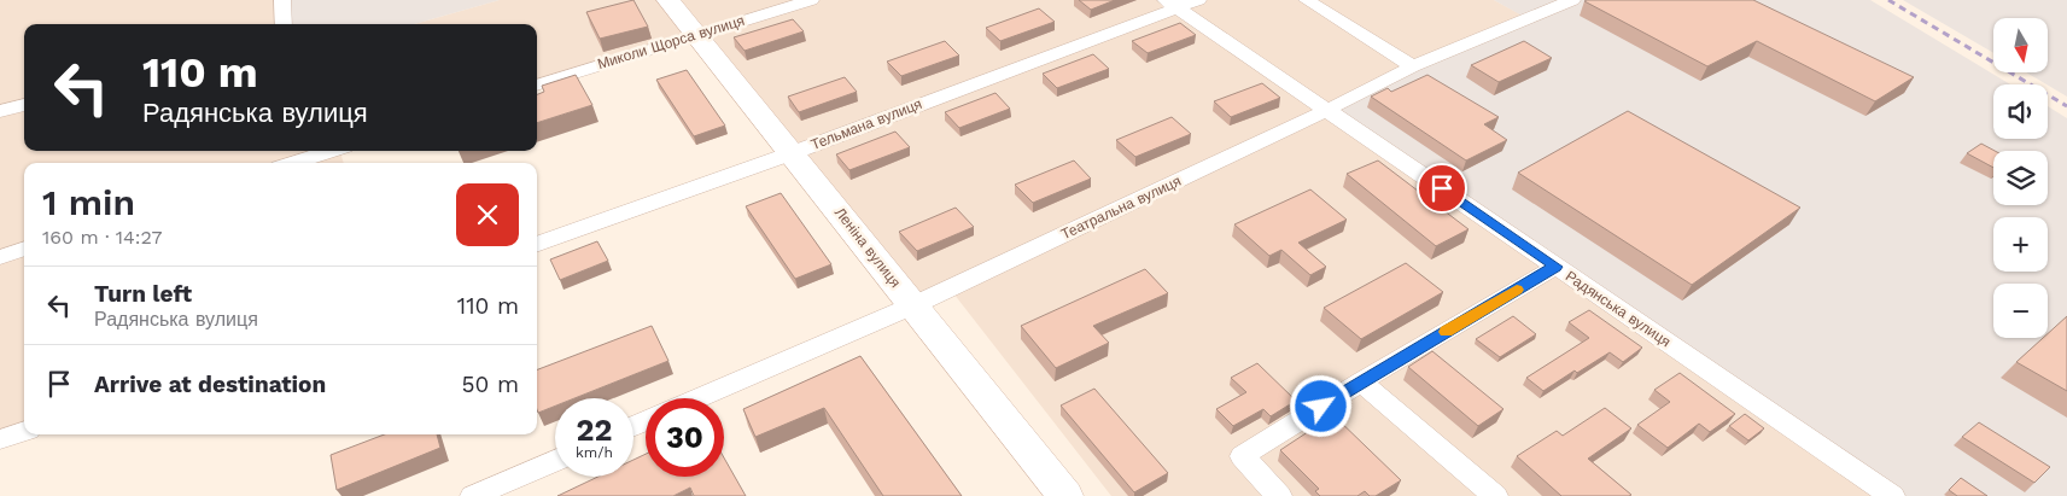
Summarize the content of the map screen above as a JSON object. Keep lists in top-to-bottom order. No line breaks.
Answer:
{"streets":{"street":["Миколи Щорса вулиця","Тельмана вулиця","Театральна вулиця","Леніна вулиця","Радянська вулиця"]},"crossings":[["Миколи Щорса вулиця","Леніна вулиця"],["Тельмана вулиця","Леніна вулиця"],["Тельмана вулиця","Радянська вулиця"],["Театральна вулиця","Леніна вулиця"],["Театральна вулиця","Радянська вулиця"]],"north":"bottom","page":{"map_buttons":["+","−"],"turn":["110 m","Радянська вулиця"],"heading":["1 min","160 m · 14:27"],"list":[{"name":"Turn left","note":"Радянська вулиця","value":"110 m"},{"name":"Arrive at destination","value":"50 m"}],"speed":"22 km/h","limit":"30"}}
